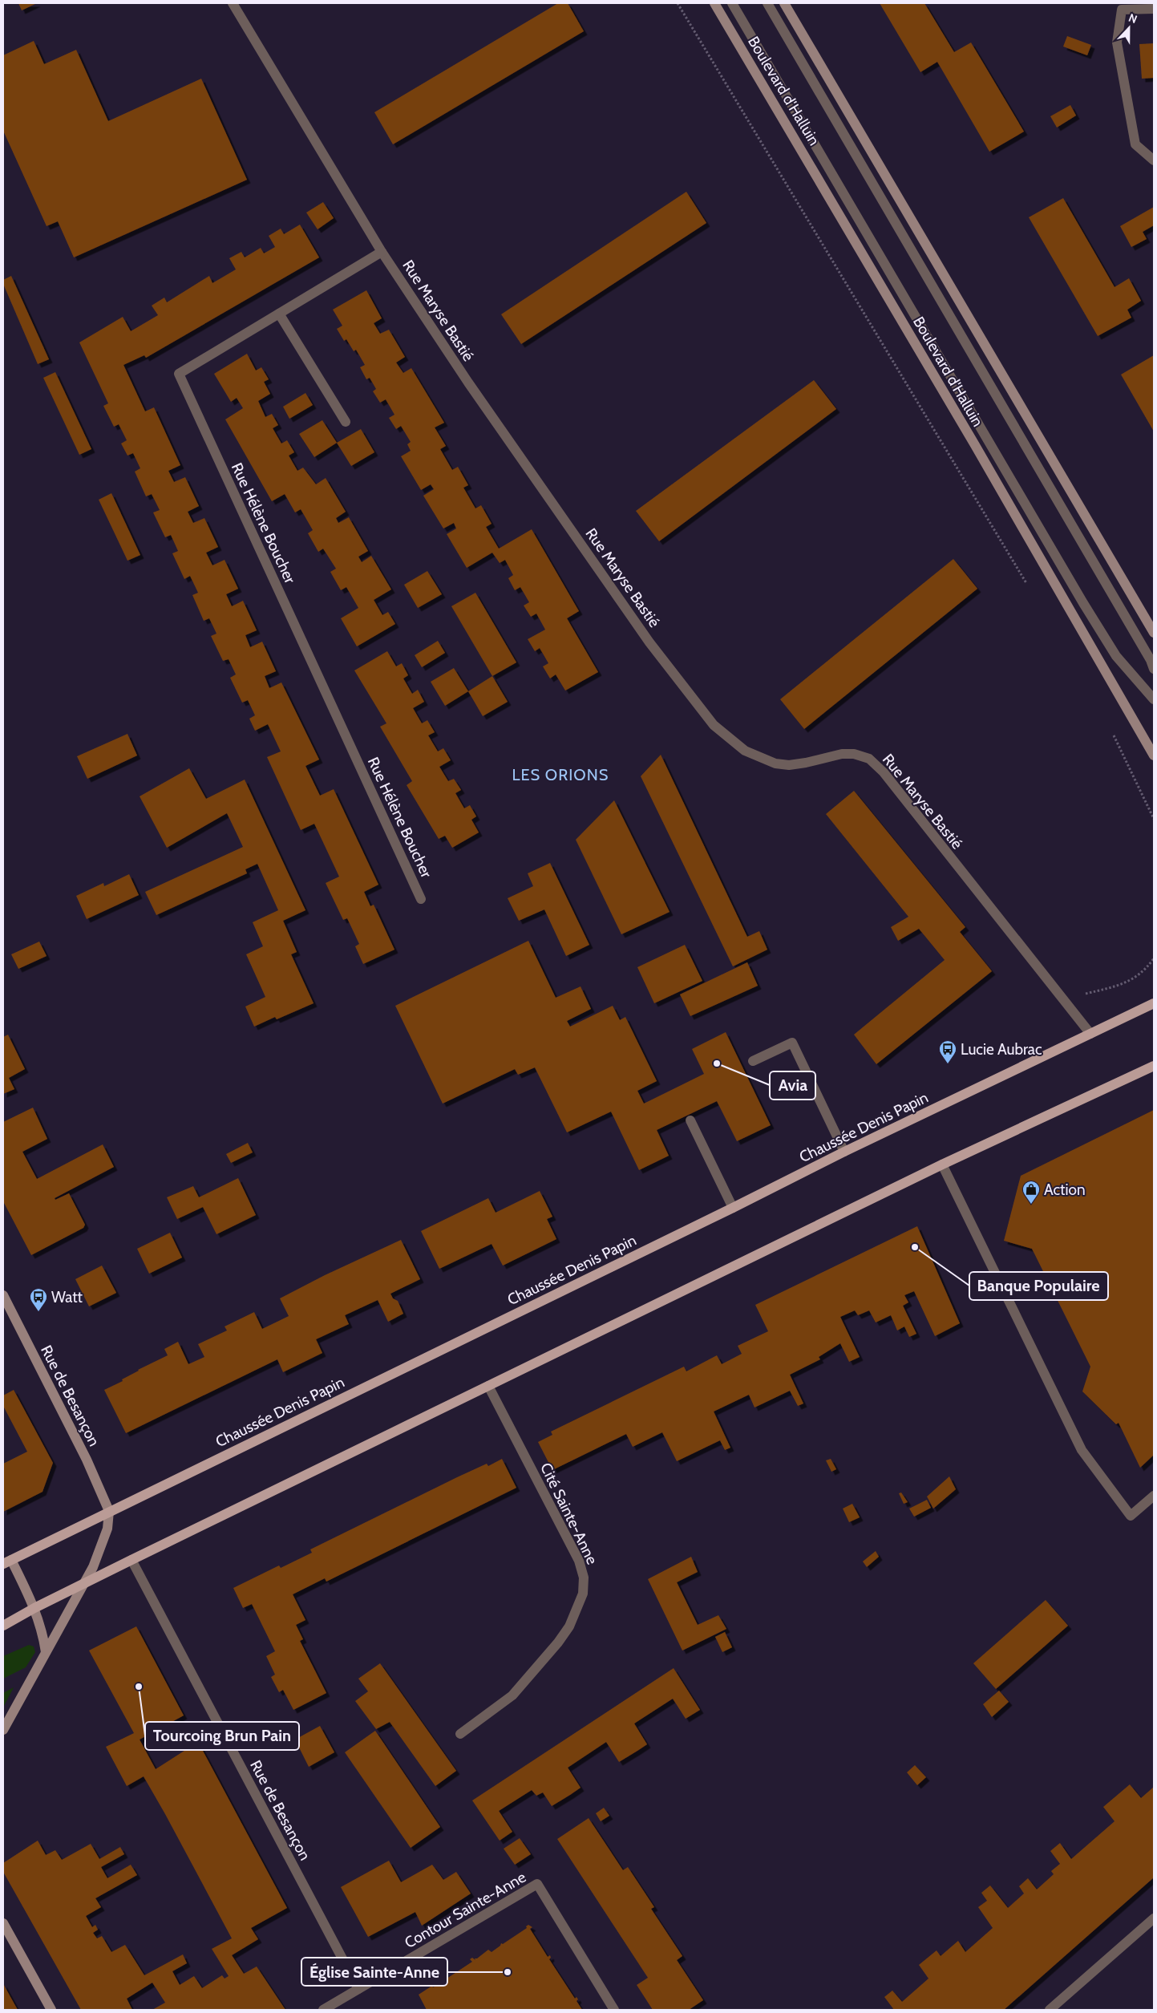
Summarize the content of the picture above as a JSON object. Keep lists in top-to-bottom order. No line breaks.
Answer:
{"streets":{"main road":["Boulevard d'Halluin","Chaussée Denis Papin","Rue de Besançon"],"street":["Rue Maryse Bastié","Rue Hélène Boucher","Cité Sainte-Anne","Contour Sainte-Anne"]},"crossings":[["Rue Maryse Bastié","Rue Hélène Boucher"],["Rue Maryse Bastié","Chaussée Denis Papin"],["Chaussée Denis Papin","Rue de Besançon"],["Rue de Besançon","Contour Sainte-Anne"]],"districts":["LES ORIONS"],"places":{"other":["Avia","Banque Populaire","Tourcoing Brun Pain","Église Sainte-Anne"],"bus stop":["Lucie Aubrac","Watt"],"shop":["Action"]},"north":"top"}
